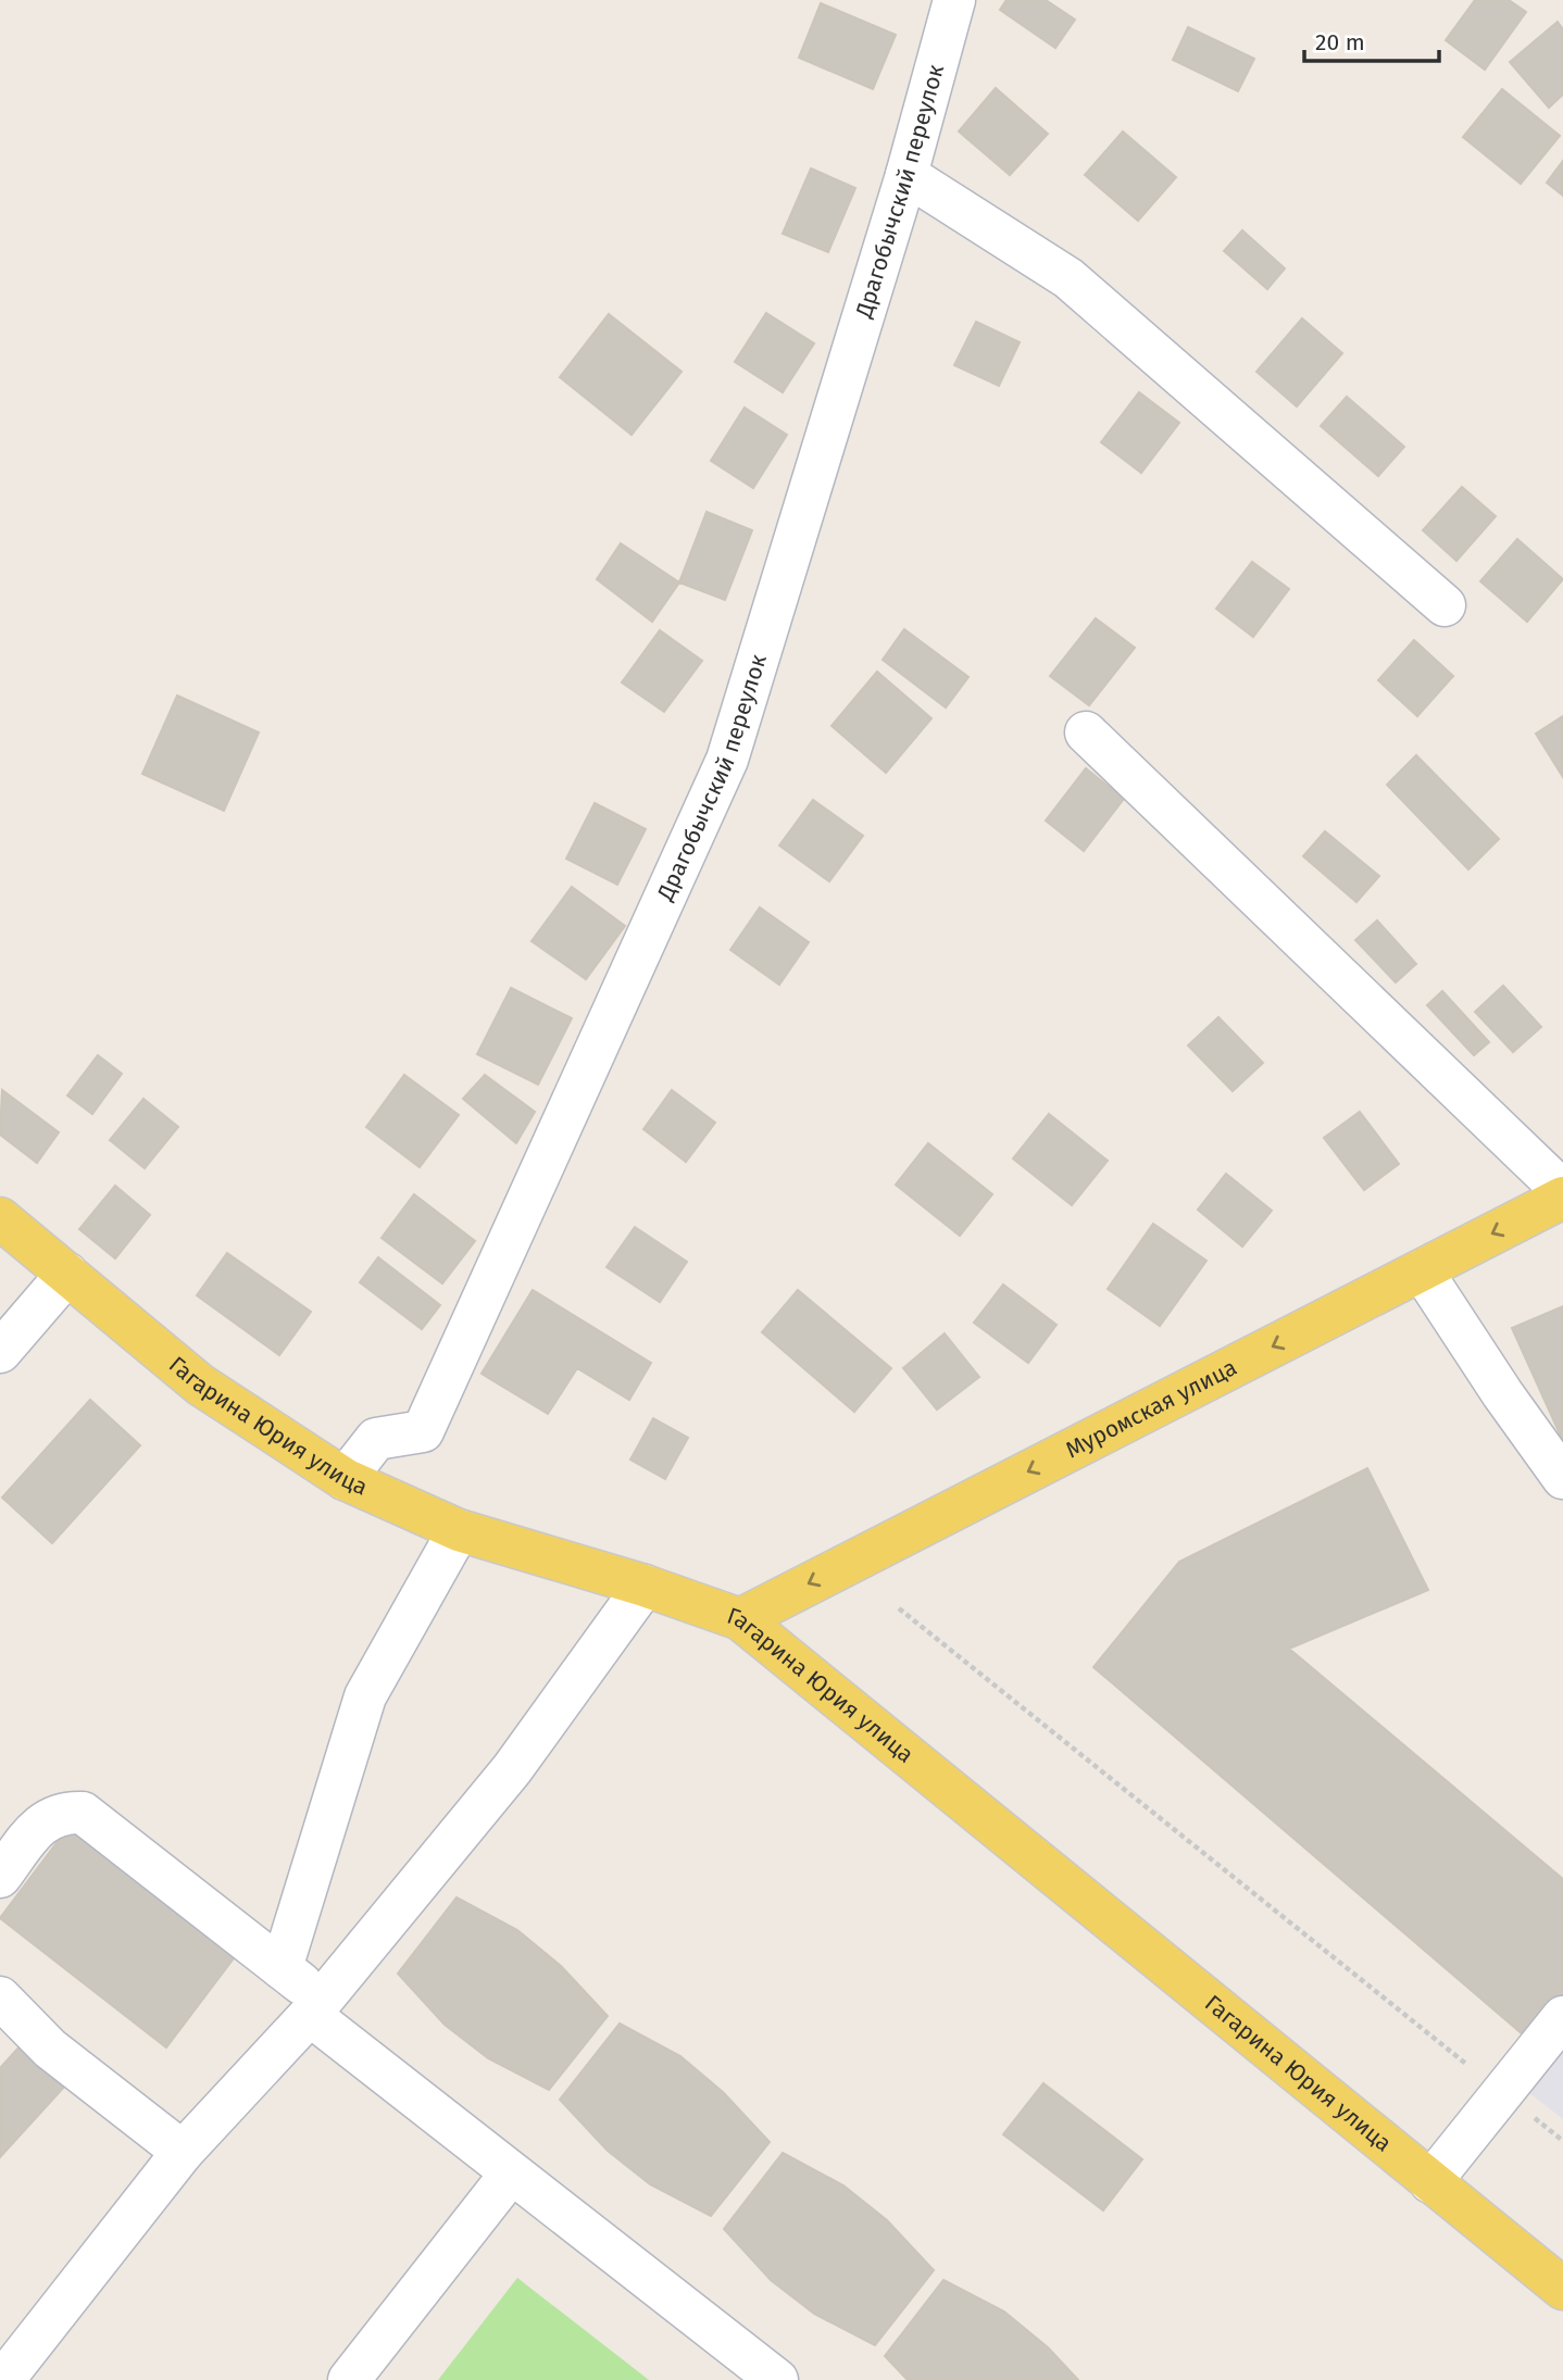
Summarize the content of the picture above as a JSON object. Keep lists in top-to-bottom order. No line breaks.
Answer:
{"streets":{"main road":["Муромская улица","Гагарина Юрия улица"],"street":["Драгобычский переулок"]},"crossings":[["Драгобычский переулок","Гагарина Юрия улица"],["Муромская улица","Гагарина Юрия улица"]],"one_way":["Муромская улица"],"scale_bar":"20 m"}
